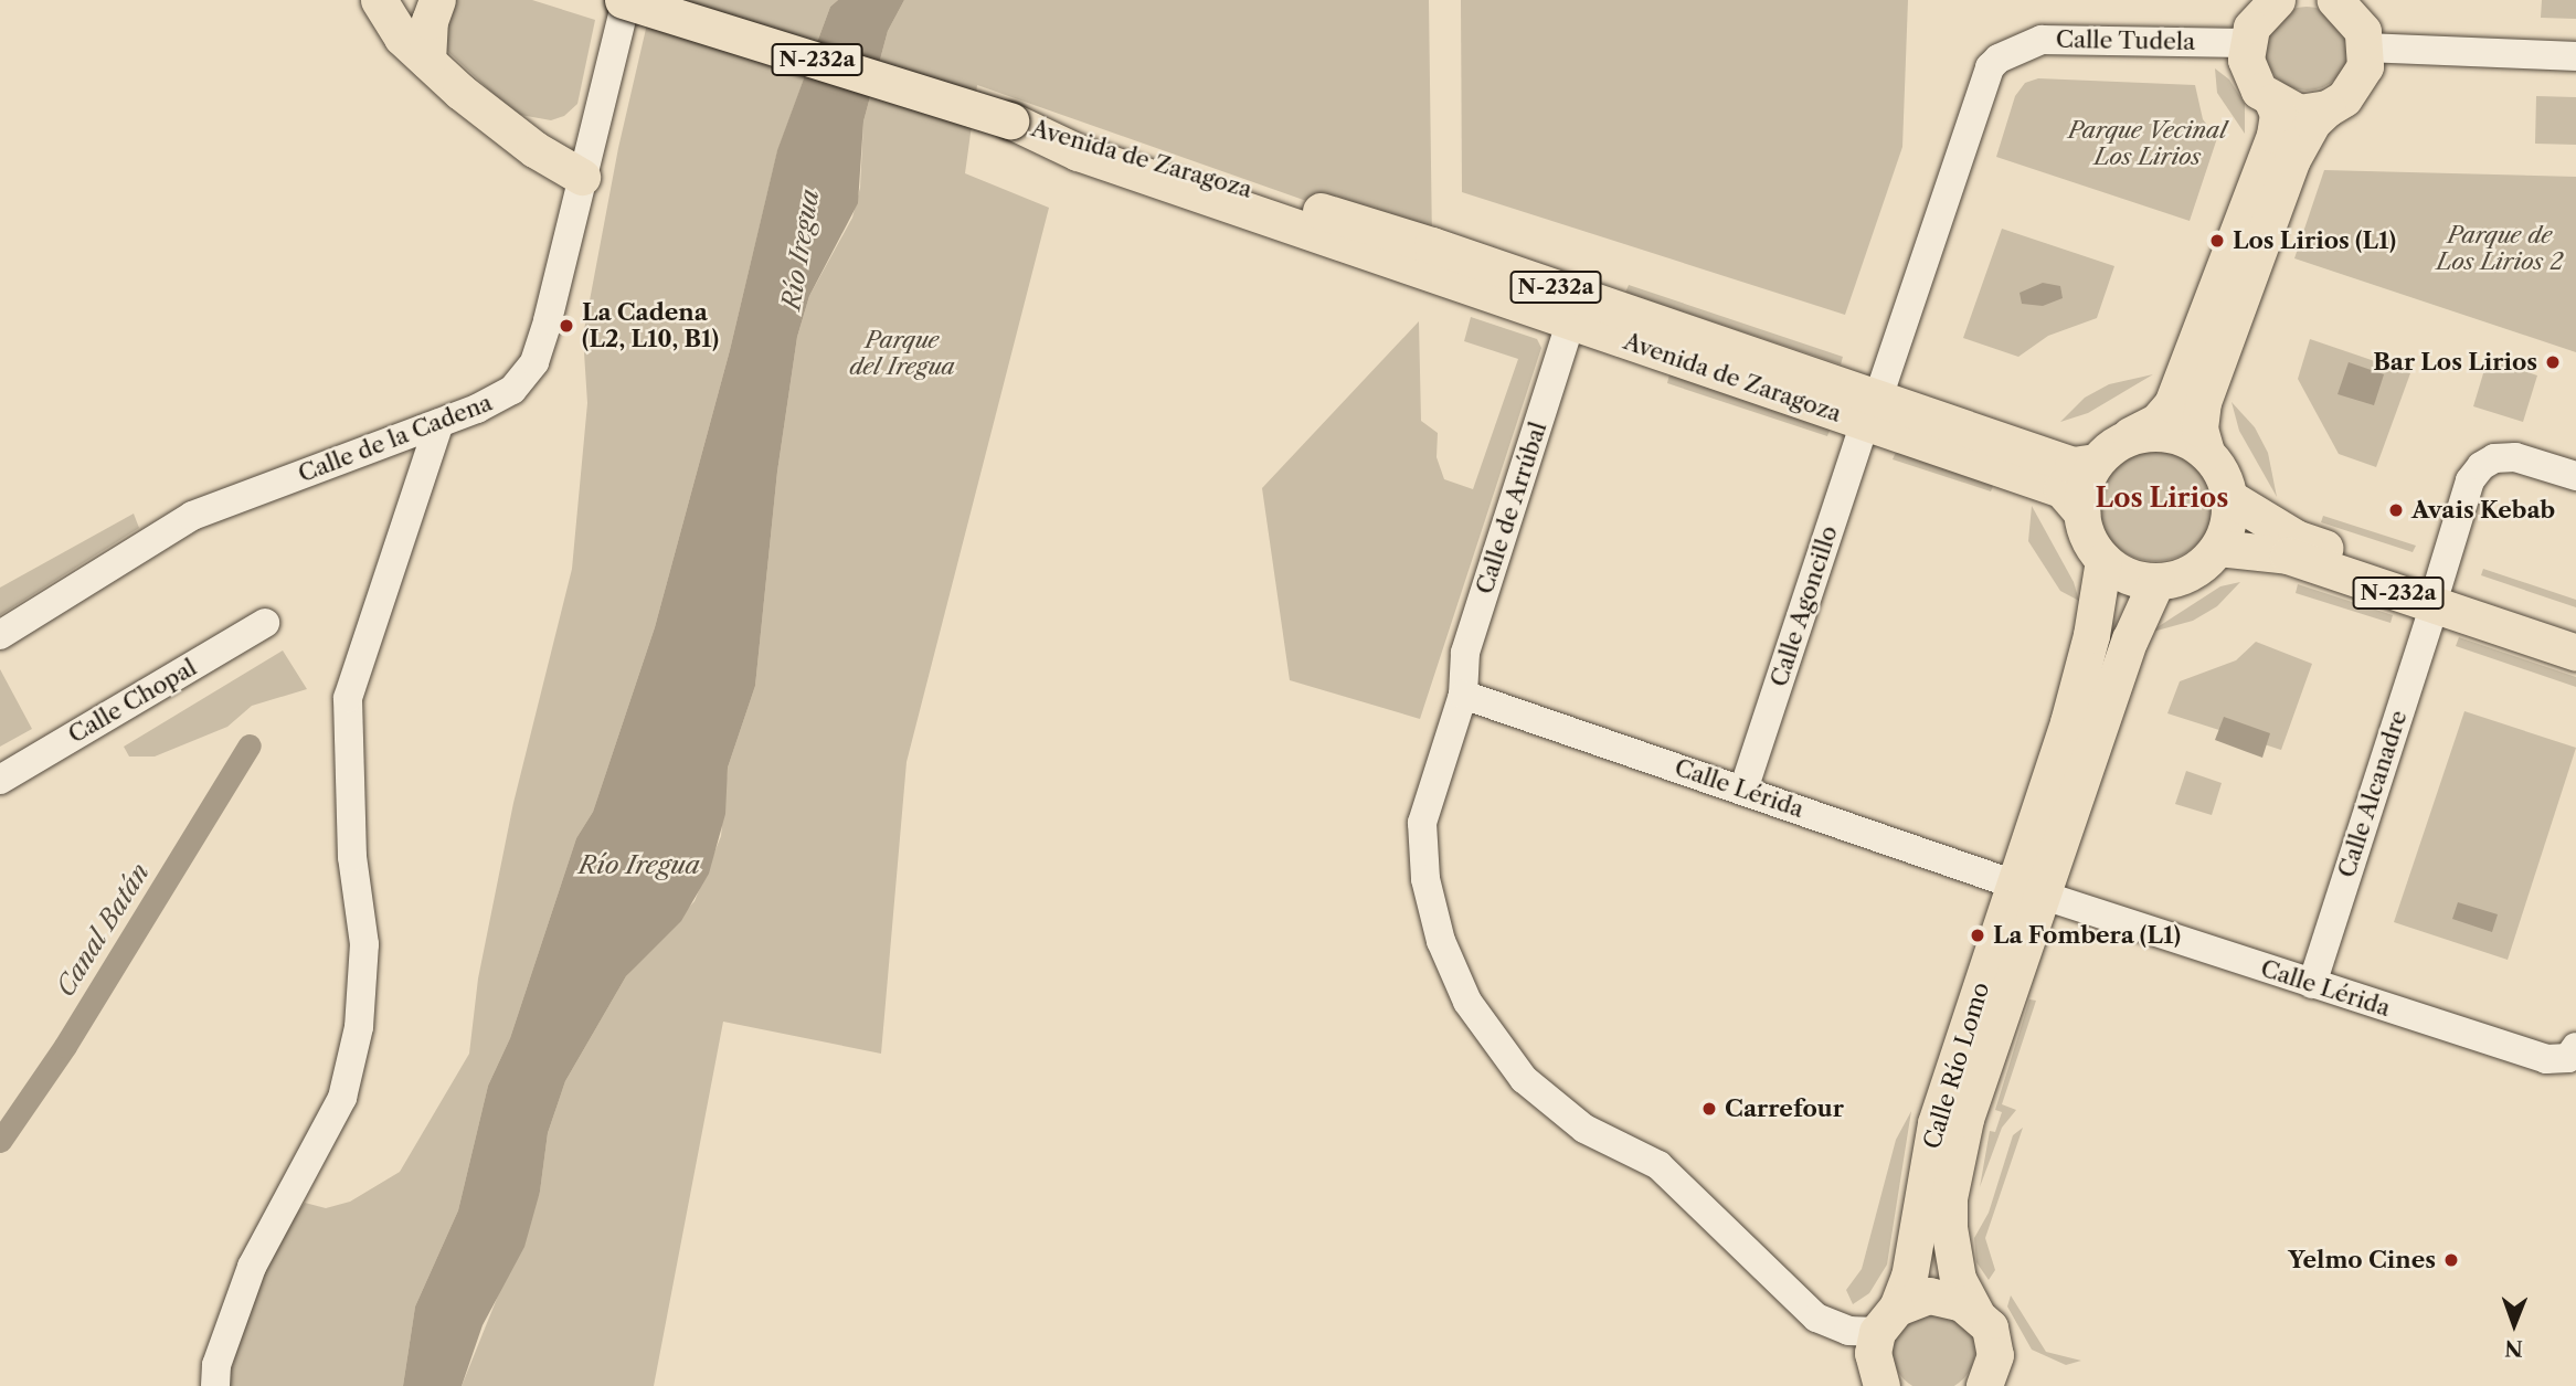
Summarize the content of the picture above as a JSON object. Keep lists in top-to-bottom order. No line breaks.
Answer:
{"streets":{"main road":["N-232a","Avenida de Zaragoza","Calle Río Lomo"],"street":["Calle Tudela","Calle de la Cadena","Calle de Arrúbal","Calle Agoncillo","Calle Chopal","Calle Lérida","Calle Alcanadre"]},"crossings":[["Calle Tudela","Calle Agoncillo"],["N-232a","Avenida de Zaragoza"],["N-232a","Calle de la Cadena"],["N-232a","Calle Alcanadre"],["N-232a","Calle Río Lomo"],["Avenida de Zaragoza","Calle de Arrúbal"],["Avenida de Zaragoza","Calle Agoncillo"],["Avenida de Zaragoza","Calle Río Lomo"],["Calle de Arrúbal","Calle Lérida"],["Calle de Arrúbal","Calle Río Lomo"],["Calle Agoncillo","Calle Lérida"],["Calle Lérida","Calle Alcanadre"],["Calle Lérida","Calle Río Lomo"]],"districts":["Los Lirios"],"water":["Río Iregua","Canal Batán"],"parks":["Parque Vecinal Los Lirios","Parque de Los Lirios 2","Parque del Iregua"],"places":["Los Lirios (L1)","La Cadena (L2, L10, B1)","Bar Los Lirios","Avais Kebab","La Fombera (L1)","Carrefour","Yelmo Cines"],"north":"bottom"}
